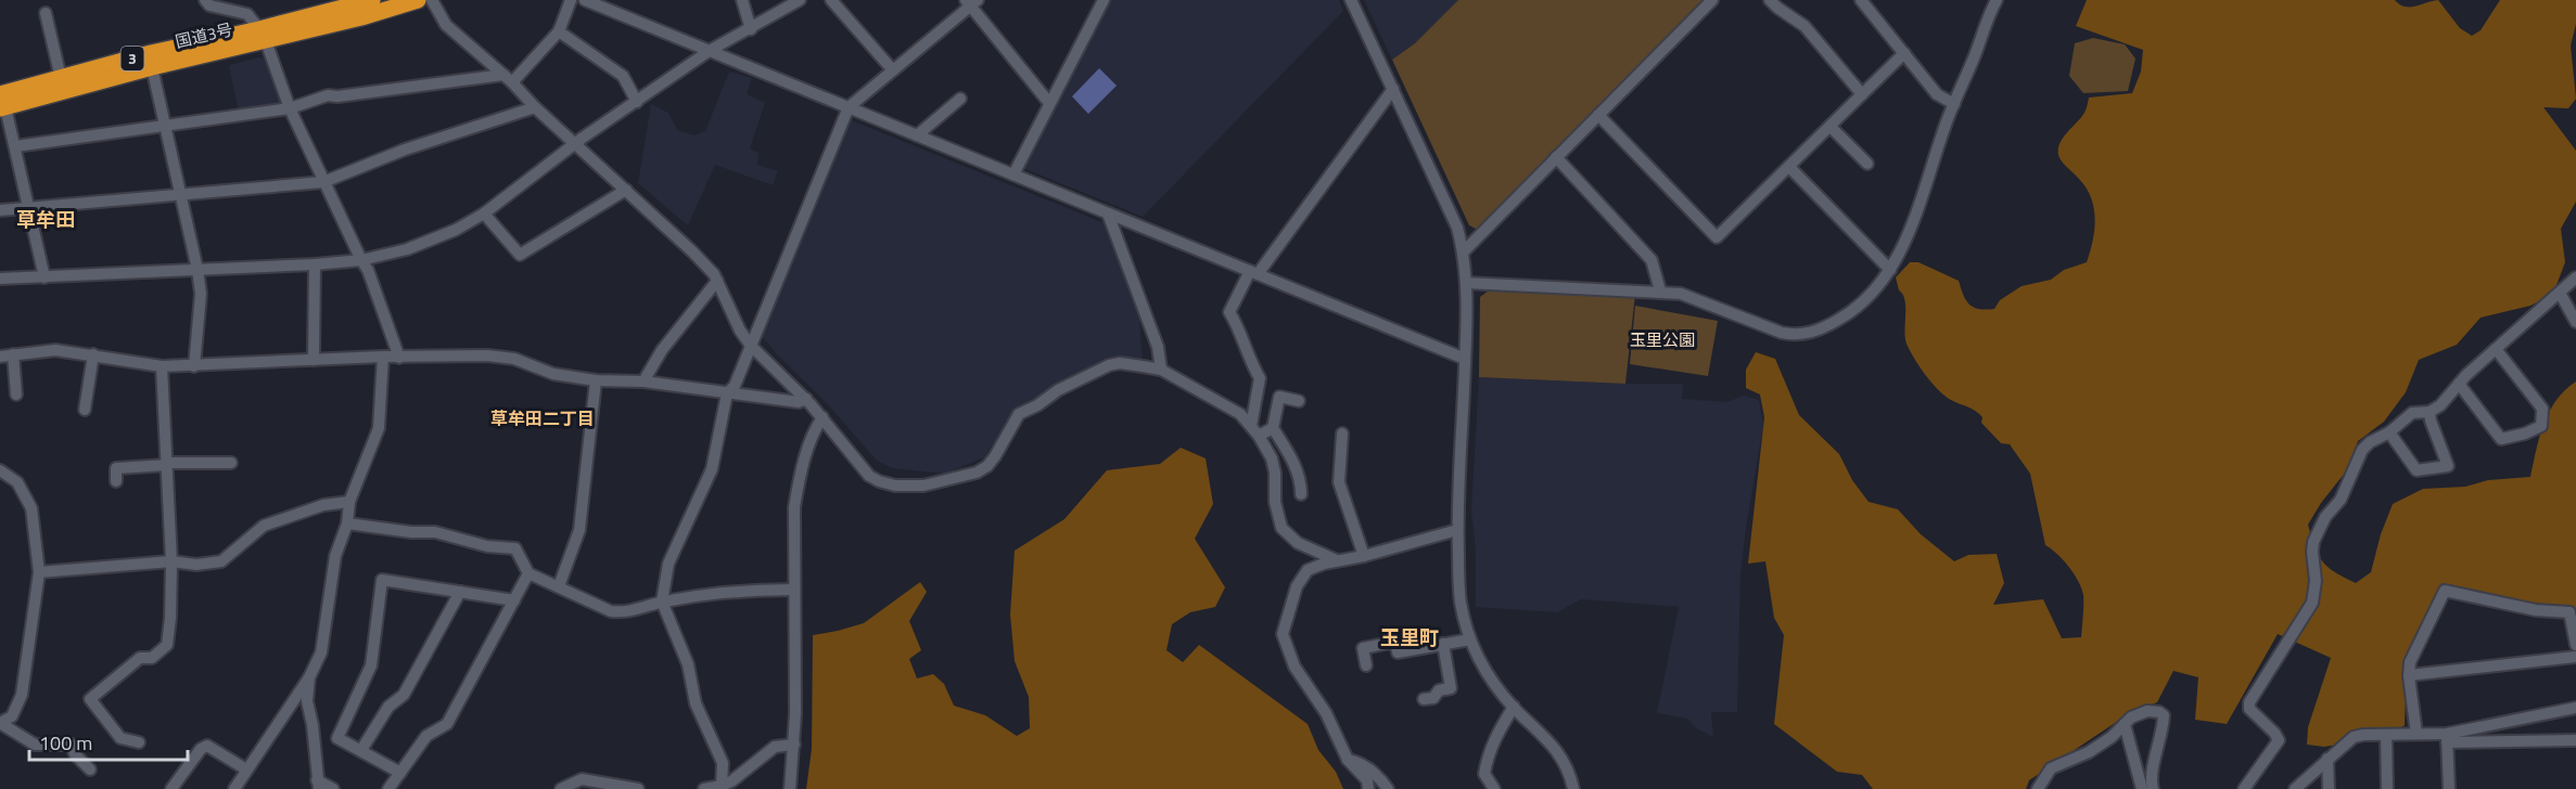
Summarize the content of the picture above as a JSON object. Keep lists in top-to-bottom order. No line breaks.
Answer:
{"streets":{"highway":["国道3号","3"]},"districts":["草牟田","草牟田二丁目","玉里町"],"parks":["玉里公園"],"scale_bar":"100 m"}
